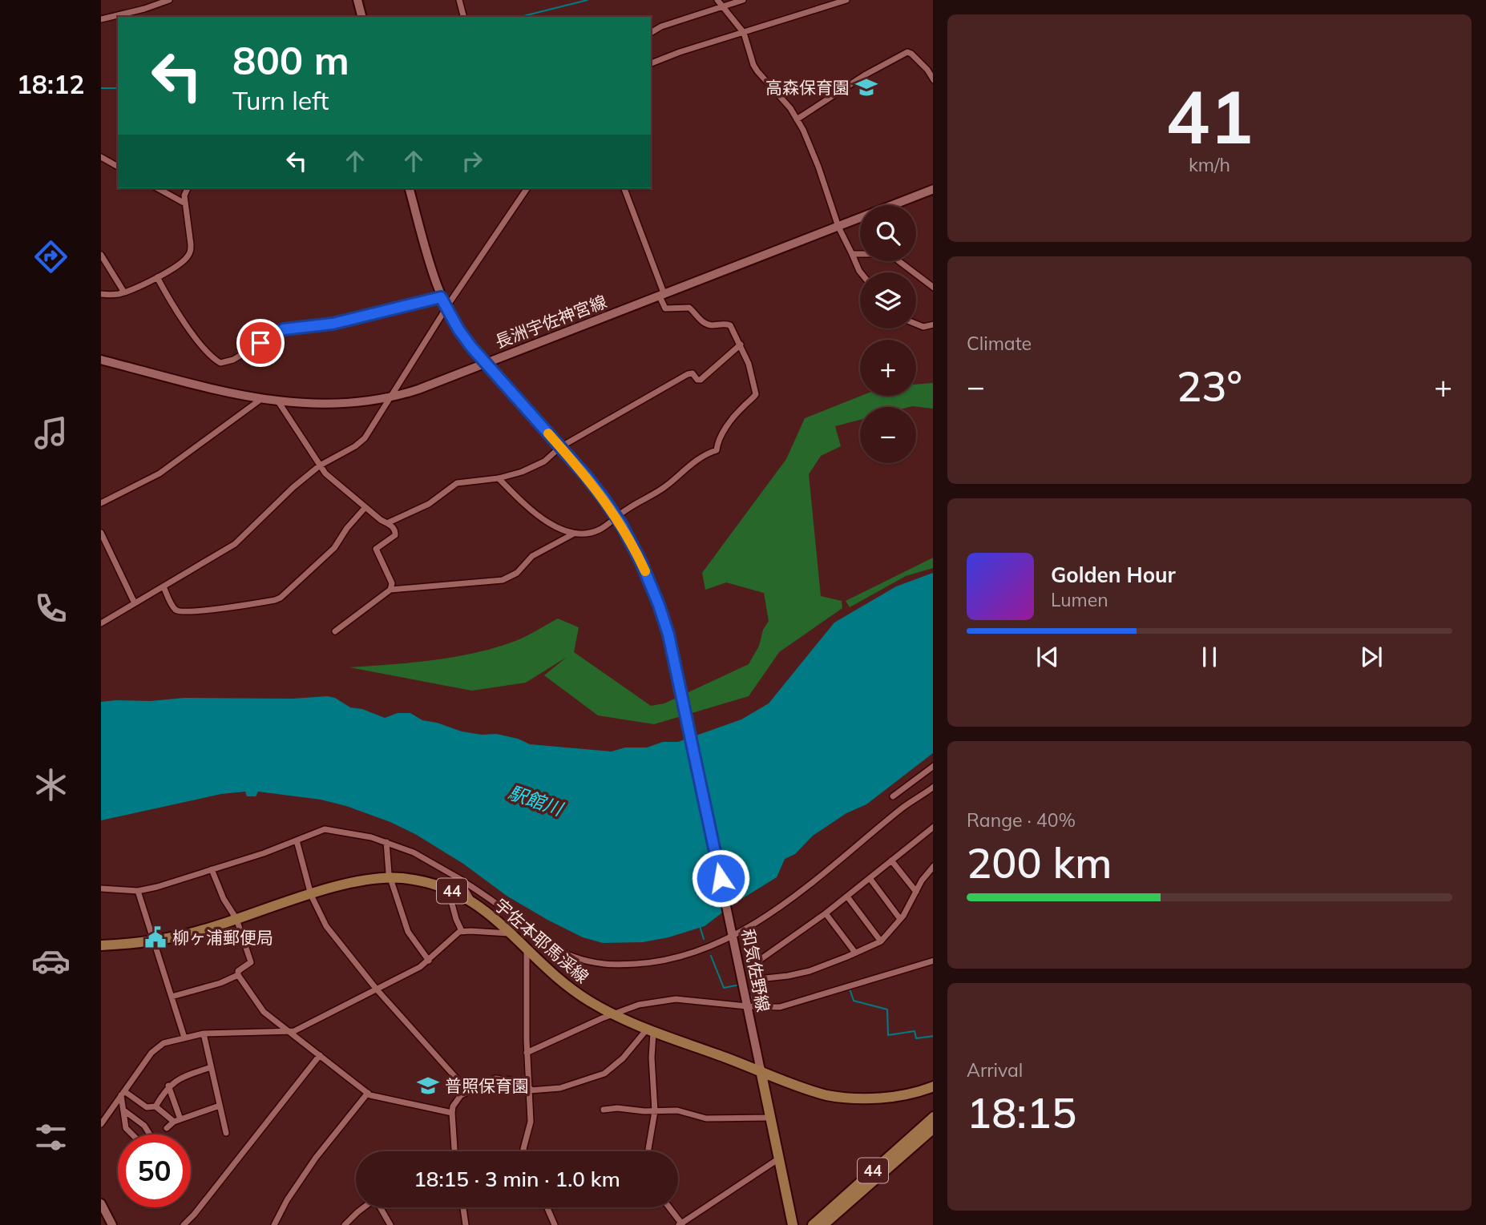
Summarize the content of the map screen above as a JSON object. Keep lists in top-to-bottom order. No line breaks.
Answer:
{"streets":{"main road":["長洲宇佐神宮線","44","宇佐本耶馬渓線","和気佐野線"]},"crossings":[["長洲宇佐神宮線","和気佐野線"],["宇佐本耶馬渓線","和気佐野線"]],"water":["駅館川"],"places":{"school or university":["高森保育園","普照保育園"],"public building":["柳ヶ浦郵便局"]},"page":{"tabs":"18:12","tile":[["41","km/h"],"Climate",["Range · 40%","200 km"],["Arrival","18:15"]],"turn":["800 m","Turn left"],"map_buttons":["+","−"],"heat":["−","23°","+"],"song":["Golden Hour","Lumen"],"limit":"50","trip":"18:15 · 3 min · 1.0 km"}}
